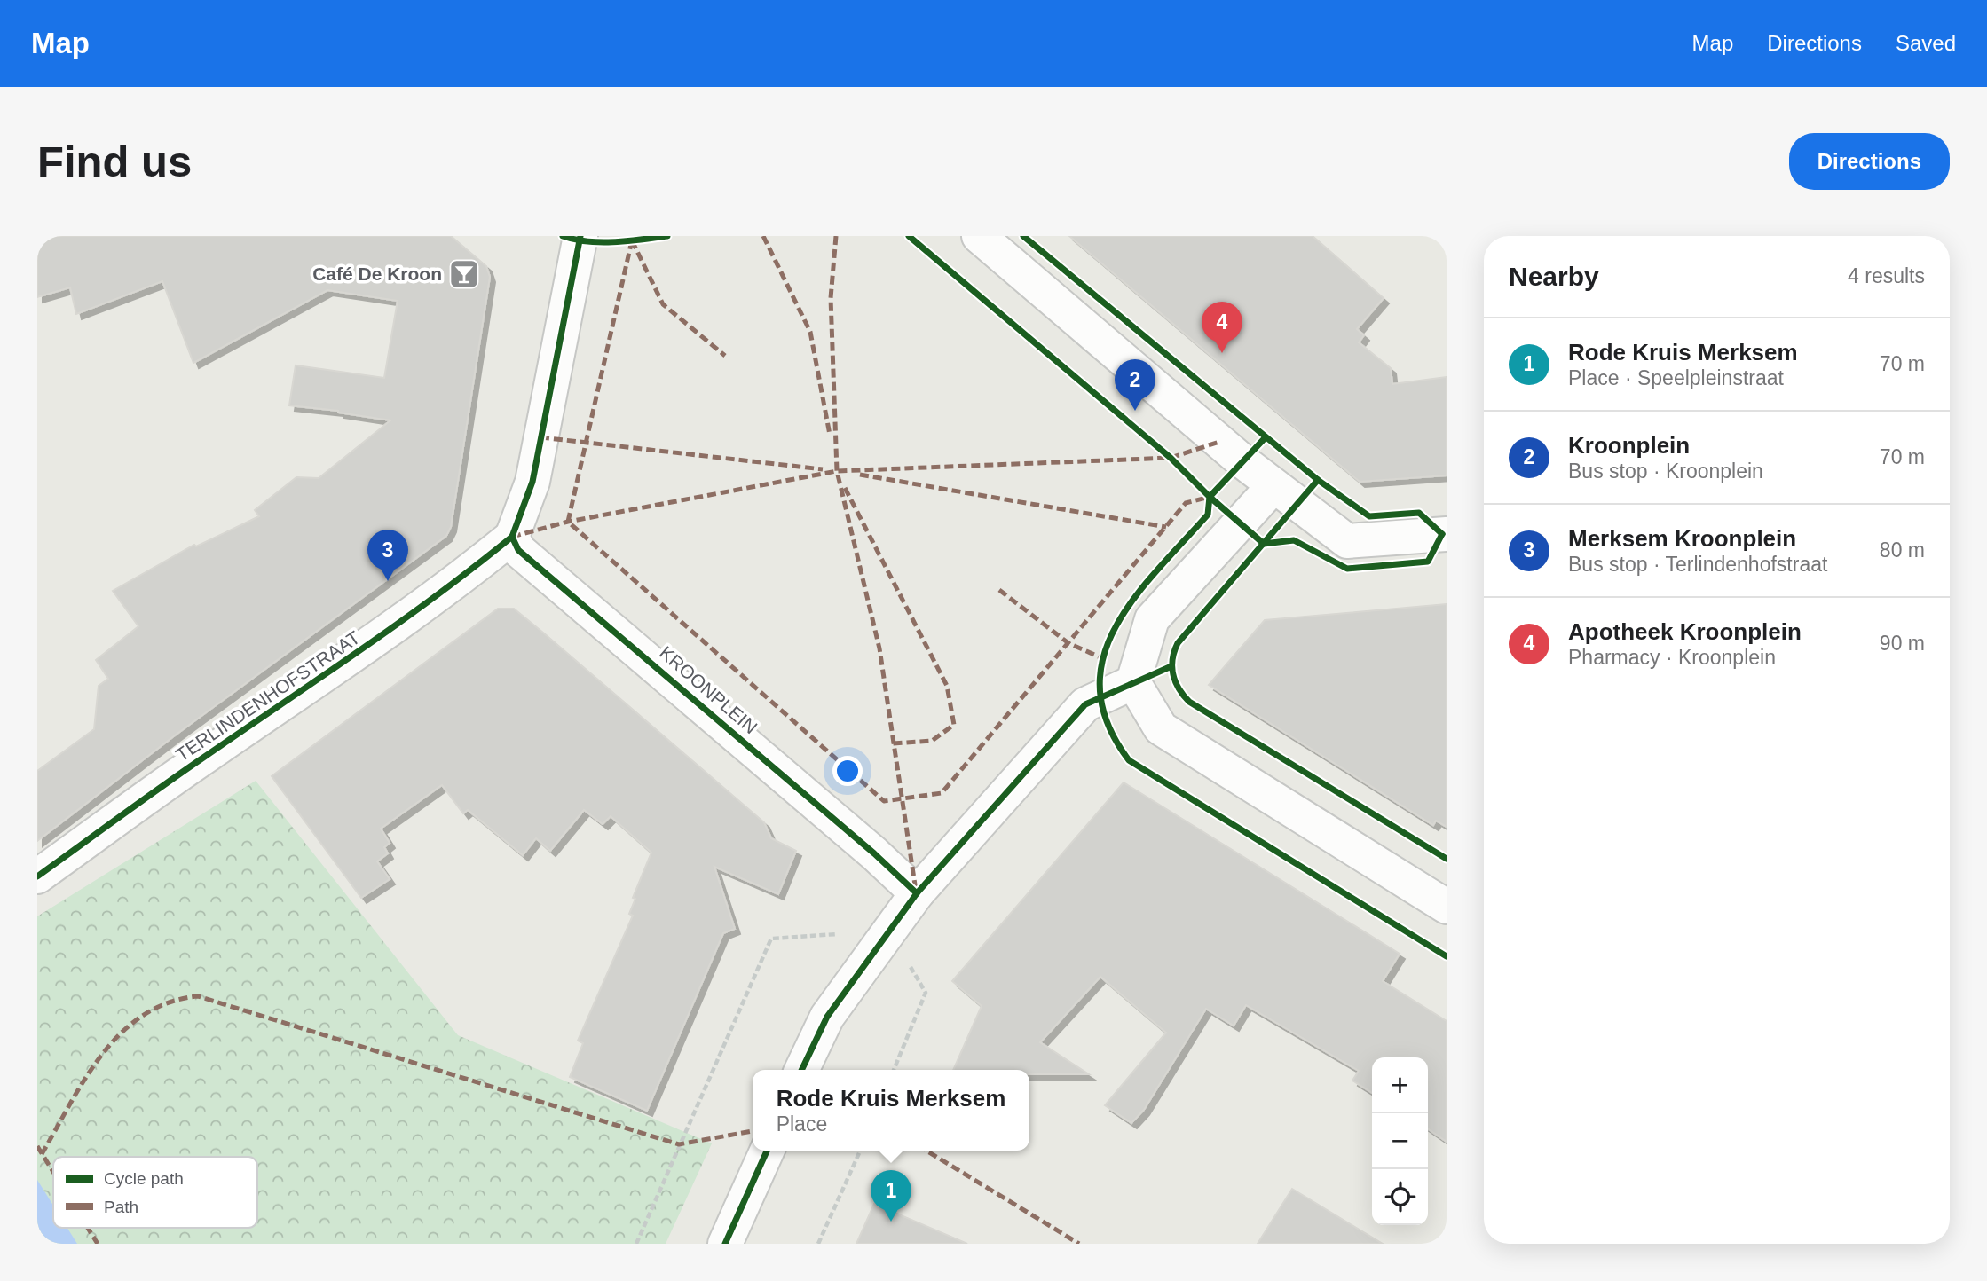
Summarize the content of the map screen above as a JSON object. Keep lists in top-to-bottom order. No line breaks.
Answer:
{"streets":{"street":["KROONPLEIN","TERLINDENHOFSTRAAT"]},"crossings":[["KROONPLEIN","TERLINDENHOFSTRAAT"]],"places":{"bar":["Café De Kroon"]},"legend":["Cycle path","Path"],"page":{"header":"Map","nav":["Map","Directions","Saved"],"buttons":"Directions","title":"Find us","heading":["Nearby","4 results"],"pins":["4","2","3","1"],"list":[{"mark":"1","name":"Rode Kruis Merksem","note":"Place · Speelpleinstraat","value":"70 m"},{"mark":"2","name":"Kroonplein","note":"Bus stop · Kroonplein","value":"70 m"},{"mark":"3","name":"Merksem Kroonplein","note":"Bus stop · Terlindenhofstraat","value":"80 m"},{"mark":"4","name":"Apotheek Kroonplein","note":"Pharmacy · Kroonplein","value":"90 m"}],"map_buttons":["+","−"],"popup":["Rode Kruis Merksem","Place"]}}
